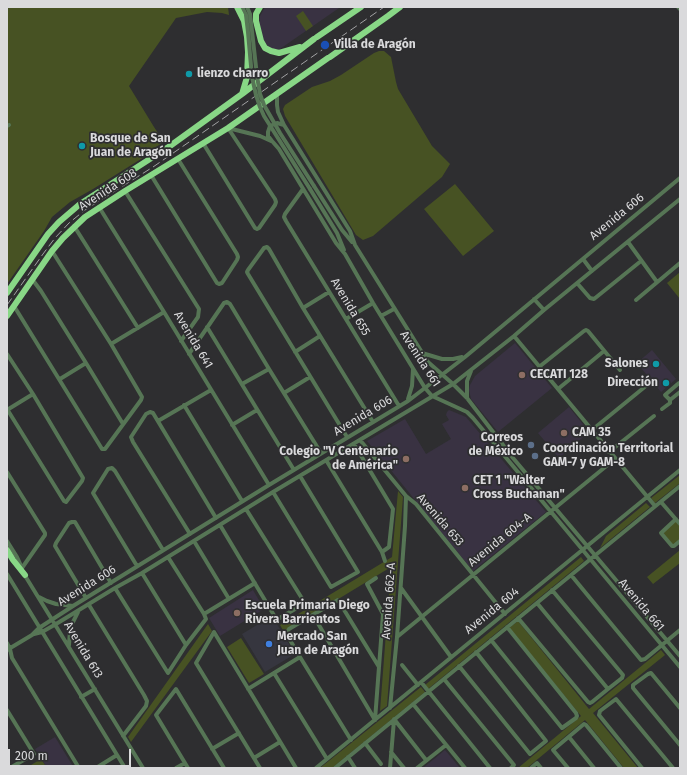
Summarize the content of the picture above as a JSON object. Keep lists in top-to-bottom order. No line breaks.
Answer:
{"streets":{"highway":["Avenida 608"],"street":["Avenida 606","Avenida 655","Avenida 641","Avenida 661","Avenida 653","Avenida 604-A","Avenida 662-A","Avenida 604","Avenida 613"]},"crossings":[["Avenida 608","Avenida 641"],["Avenida 608","Avenida 661"],["Avenida 606","Avenida 655"],["Avenida 606","Avenida 641"],["Avenida 606","Avenida 661"],["Avenida 606","Avenida 653"],["Avenida 606","Avenida 613"],["Avenida 655","Avenida 661"],["Avenida 661","Avenida 604-A"],["Avenida 661","Avenida 604"],["Avenida 653","Avenida 604-A"],["Avenida 653","Avenida 662-A"],["Avenida 653","Avenida 604"],["Avenida 604-A","Avenida 662-A"],["Avenida 662-A","Avenida 604"]],"places":["Villa de Aragón","lienzo charro","Bosque de San Juan de Aragón","Salones","CECATI 128","Dirección","CAM 35","Correos de México","Coordinación Territorial GAM-7 y GAM-8","Colegio \"V Centenario de América\"","CET 1 \"Walter Cross Buchanan\"","Escuela Primaria Diego Rivera Barrientos","Mercado San Juan de Aragón"],"scale_bar":"200 m"}
